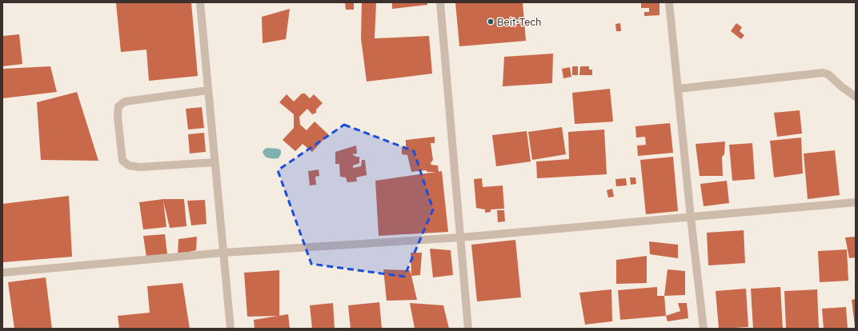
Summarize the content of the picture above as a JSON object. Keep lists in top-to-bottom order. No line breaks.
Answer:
{"places":["Beit-Tech"]}
